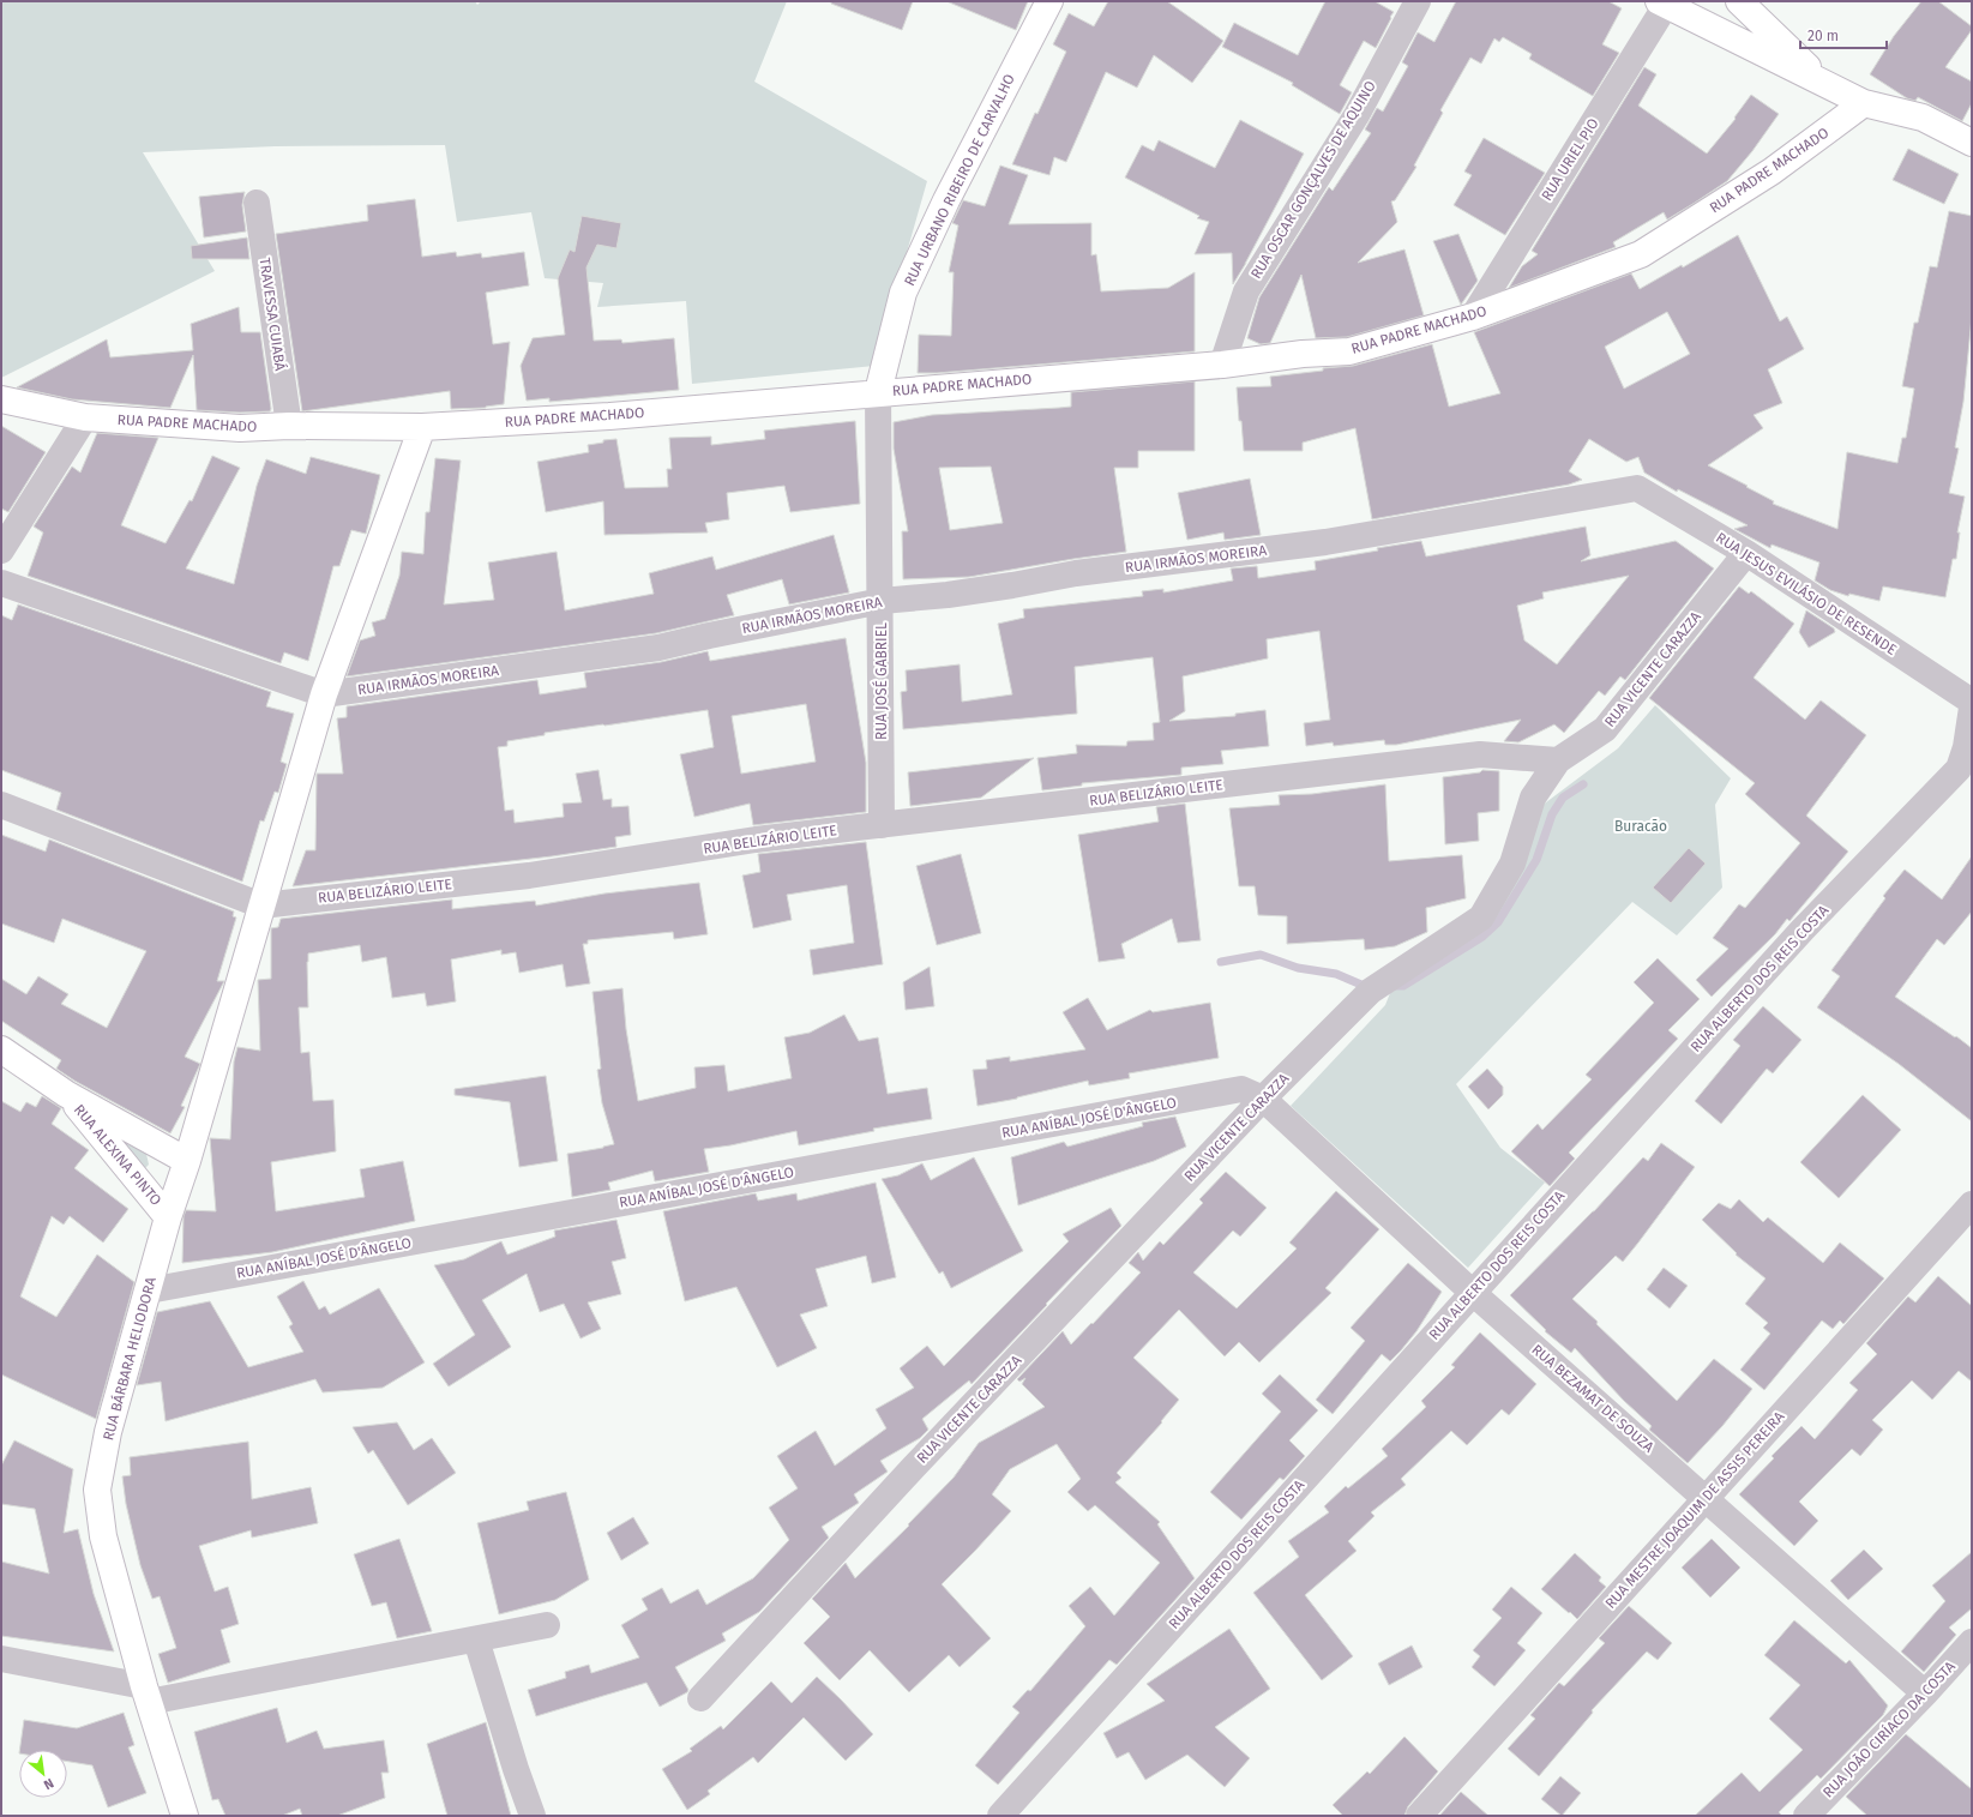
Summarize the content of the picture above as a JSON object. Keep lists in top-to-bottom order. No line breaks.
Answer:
{"streets":{"street":["RUA URIEL PIO","RUA PADRE MACHADO","RUA URBANO RIBEIRO DE CARVALHO","RUA OSCAR GONÇALVES DE AQUINO","TRAVESSA CUIABÁ","RUA IRMÃOS MOREIRA","RUA JESUS EVILÁSIO DE RESENDE","RUA VICENTE CARAZZA","RUA JOSÉ GABRIEL","RUA BELIZÁRIO LEITE","RUA ALBERTO DOS REIS COSTA","RUA ANÍBAL JOSÉ D'ÂNGELO","RUA ALEXINA PINTO","RUA BÁRBARA HELIODORA","RUA BEZAMAT DE SOUZA","RUA MESTRE JOAQUIM DE ASSIS PEREIRA","RUA JOÃO CIRÍACO DA COSTA"]},"crossings":[["RUA URIEL PIO","RUA PADRE MACHADO"],["RUA PADRE MACHADO","RUA URBANO RIBEIRO DE CARVALHO"],["RUA PADRE MACHADO","RUA OSCAR GONÇALVES DE AQUINO"],["RUA PADRE MACHADO","TRAVESSA CUIABÁ"],["RUA PADRE MACHADO","RUA JOSÉ GABRIEL"],["RUA PADRE MACHADO","RUA BÁRBARA HELIODORA"],["RUA URBANO RIBEIRO DE CARVALHO","RUA JOSÉ GABRIEL"],["RUA IRMÃOS MOREIRA","RUA JESUS EVILÁSIO DE RESENDE"],["RUA IRMÃOS MOREIRA","RUA JOSÉ GABRIEL"],["RUA IRMÃOS MOREIRA","RUA BÁRBARA HELIODORA"],["RUA JESUS EVILÁSIO DE RESENDE","RUA VICENTE CARAZZA"],["RUA VICENTE CARAZZA","RUA BELIZÁRIO LEITE"],["RUA VICENTE CARAZZA","RUA ANÍBAL JOSÉ D'ÂNGELO"],["RUA VICENTE CARAZZA","RUA BEZAMAT DE SOUZA"],["RUA JOSÉ GABRIEL","RUA BELIZÁRIO LEITE"],["RUA BELIZÁRIO LEITE","RUA BÁRBARA HELIODORA"],["RUA ALBERTO DOS REIS COSTA","RUA BEZAMAT DE SOUZA"],["RUA ANÍBAL JOSÉ D'ÂNGELO","RUA BÁRBARA HELIODORA"],["RUA ANÍBAL JOSÉ D'ÂNGELO","RUA BEZAMAT DE SOUZA"],["RUA ALEXINA PINTO","RUA BÁRBARA HELIODORA"],["RUA BEZAMAT DE SOUZA","RUA MESTRE JOAQUIM DE ASSIS PEREIRA"],["RUA BEZAMAT DE SOUZA","RUA JOÃO CIRÍACO DA COSTA"]],"parks":["Buracão"],"scale_bar":"20 m","north":"bottom right"}
